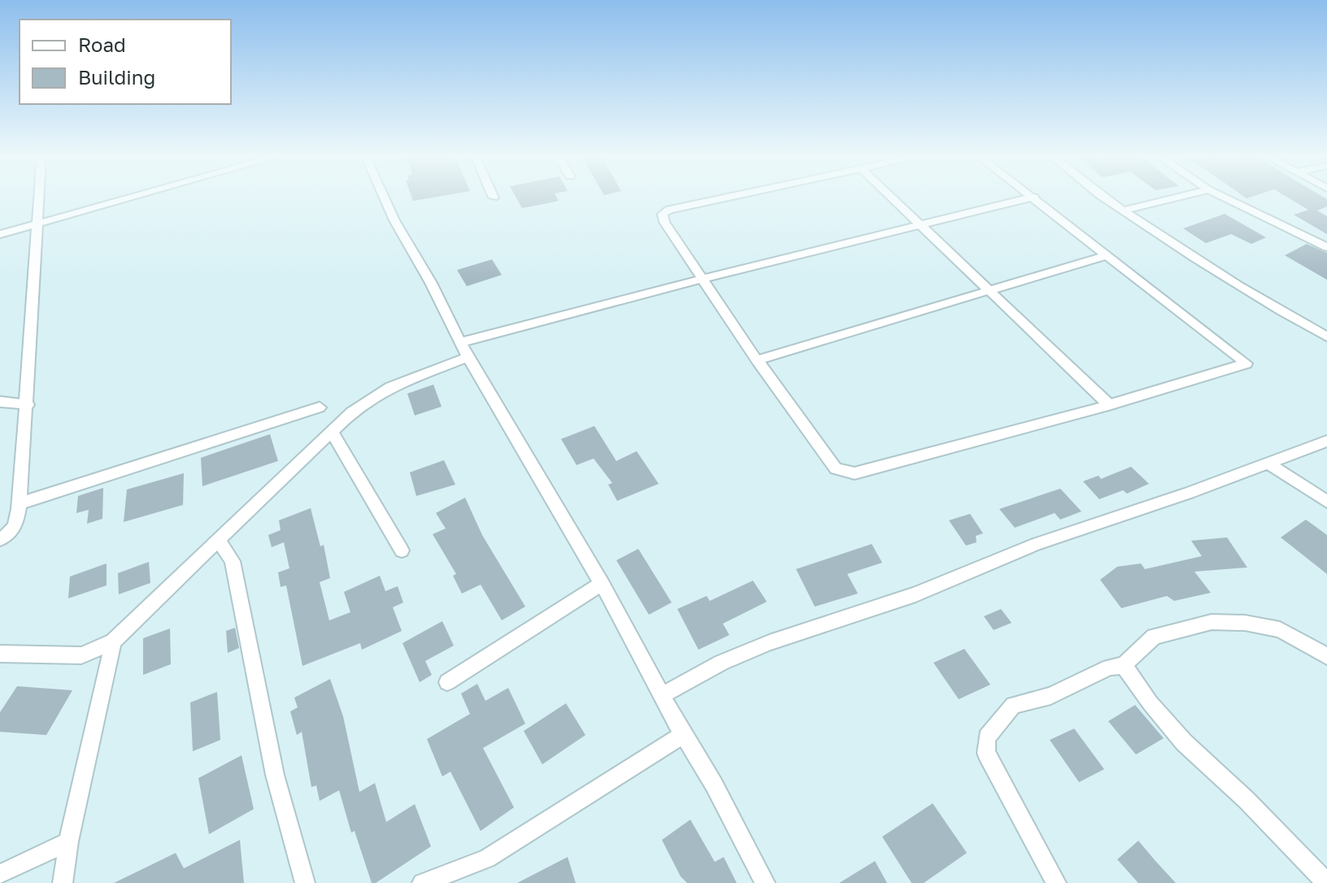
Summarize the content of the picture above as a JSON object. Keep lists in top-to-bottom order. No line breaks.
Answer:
{"legend":["Road","Building"]}
